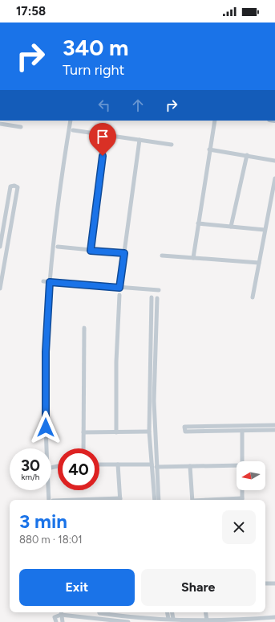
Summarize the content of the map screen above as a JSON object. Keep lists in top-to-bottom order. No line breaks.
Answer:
{"north":"left","page":{"status":"17:58","turn":["340 m","Turn right"],"speed":"30 km/h","limit":"40","heading":["3 min","880 m · 18:01"],"buttons":["Exit","Share"]}}
